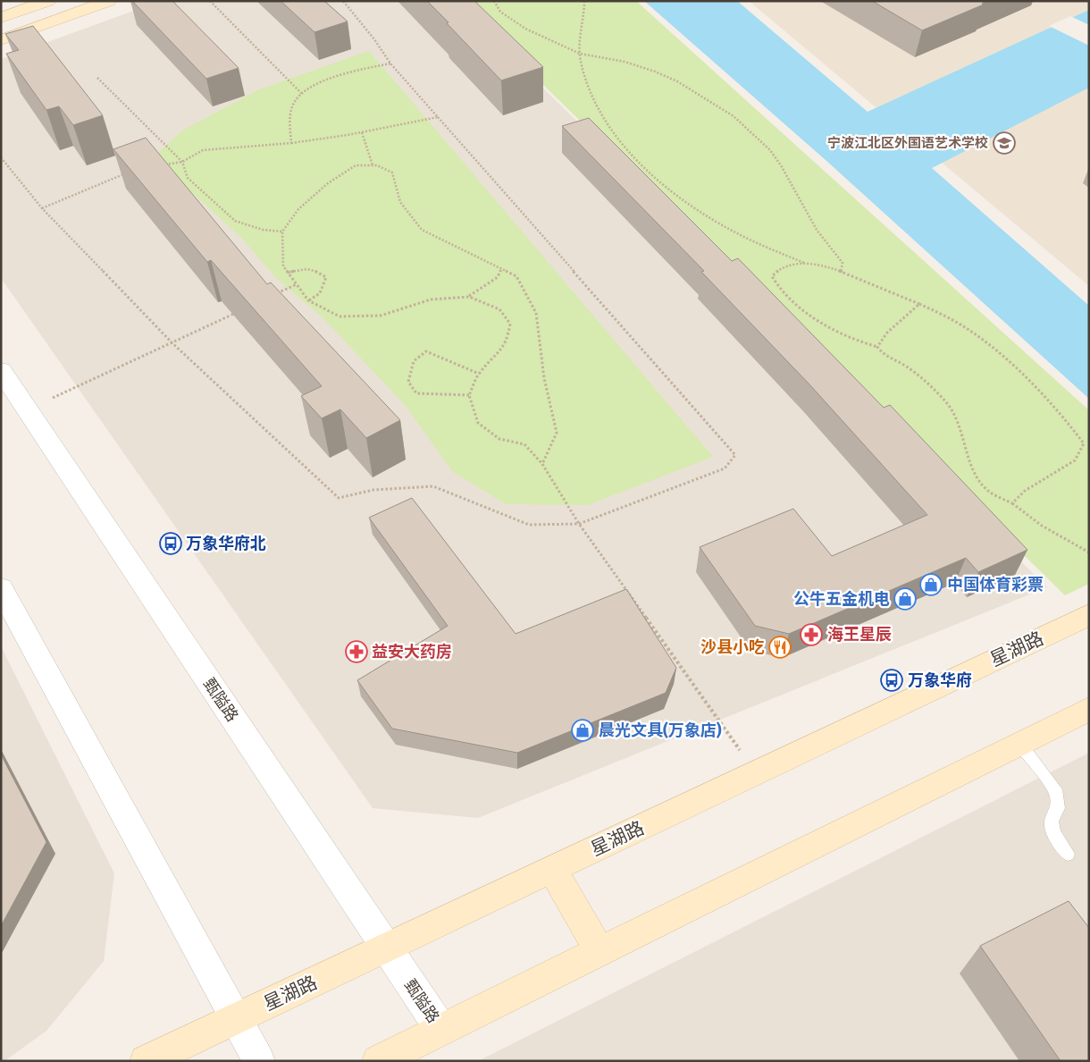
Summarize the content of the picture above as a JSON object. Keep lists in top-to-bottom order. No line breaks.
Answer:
{"streets":{"street":["星湖路","甄隘路"]},"crossings":[["星湖路","甄隘路"]],"places":{"school or university":["宁波江北区外国语艺术学校"],"bus stop":["万象华府北","万象华府"],"shop":["中国体育彩票","公牛五金机电","晨光文具(万象店)"],"pharmacy":["海王星辰","益安大药房"],"restaurant":["沙县小吃"]}}
